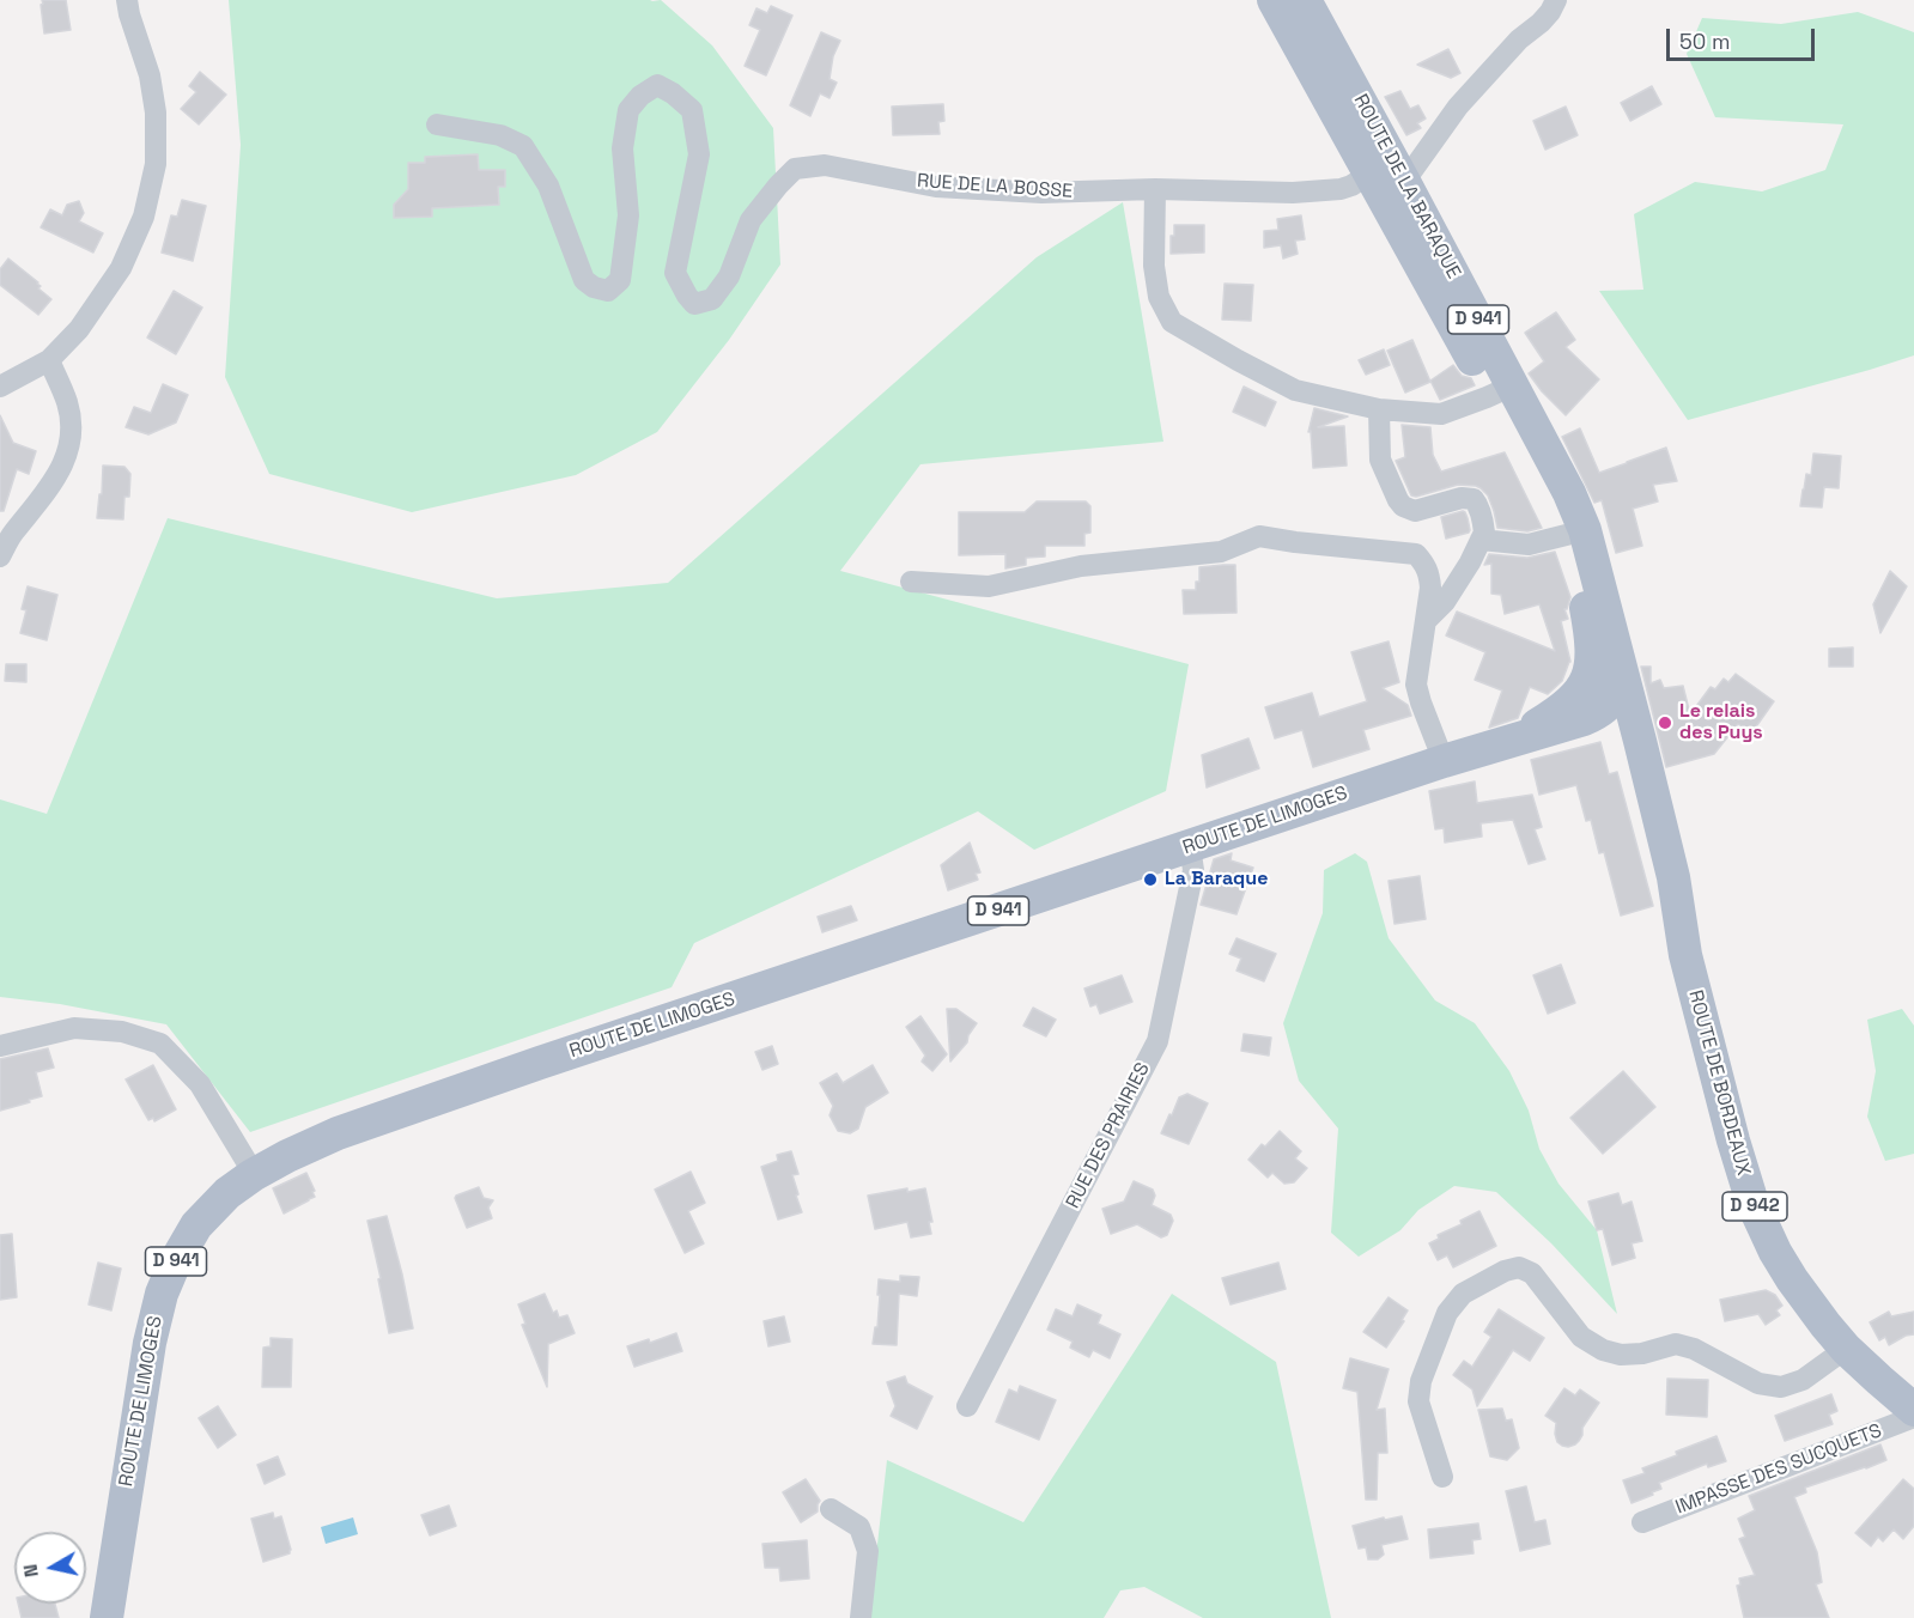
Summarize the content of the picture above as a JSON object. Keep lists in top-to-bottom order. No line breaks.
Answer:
{"streets":{"main road":["ROUTE DE LA BARAQUE","D 941","ROUTE DE LIMOGES","ROUTE DE BORDEAUX","D 942"],"street":["RUE DE LA BOSSE","RUE DES PRAIRIES","IMPASSE DES SUCQUETS"]},"crossings":[["RUE DE LA BOSSE","ROUTE DE LA BARAQUE"],["ROUTE DE LA BARAQUE","D 941"],["ROUTE DE LA BARAQUE","ROUTE DE BORDEAUX"],["ROUTE DE LA BARAQUE","D 942"],["D 941","ROUTE DE LIMOGES"],["D 941","ROUTE DE BORDEAUX"],["D 941","D 942"],["ROUTE DE LIMOGES","RUE DES PRAIRIES"],["ROUTE DE BORDEAUX","D 942"]],"places":["Le relais des Puys","La Baraque"],"scale_bar":"50 m","north":"left"}
